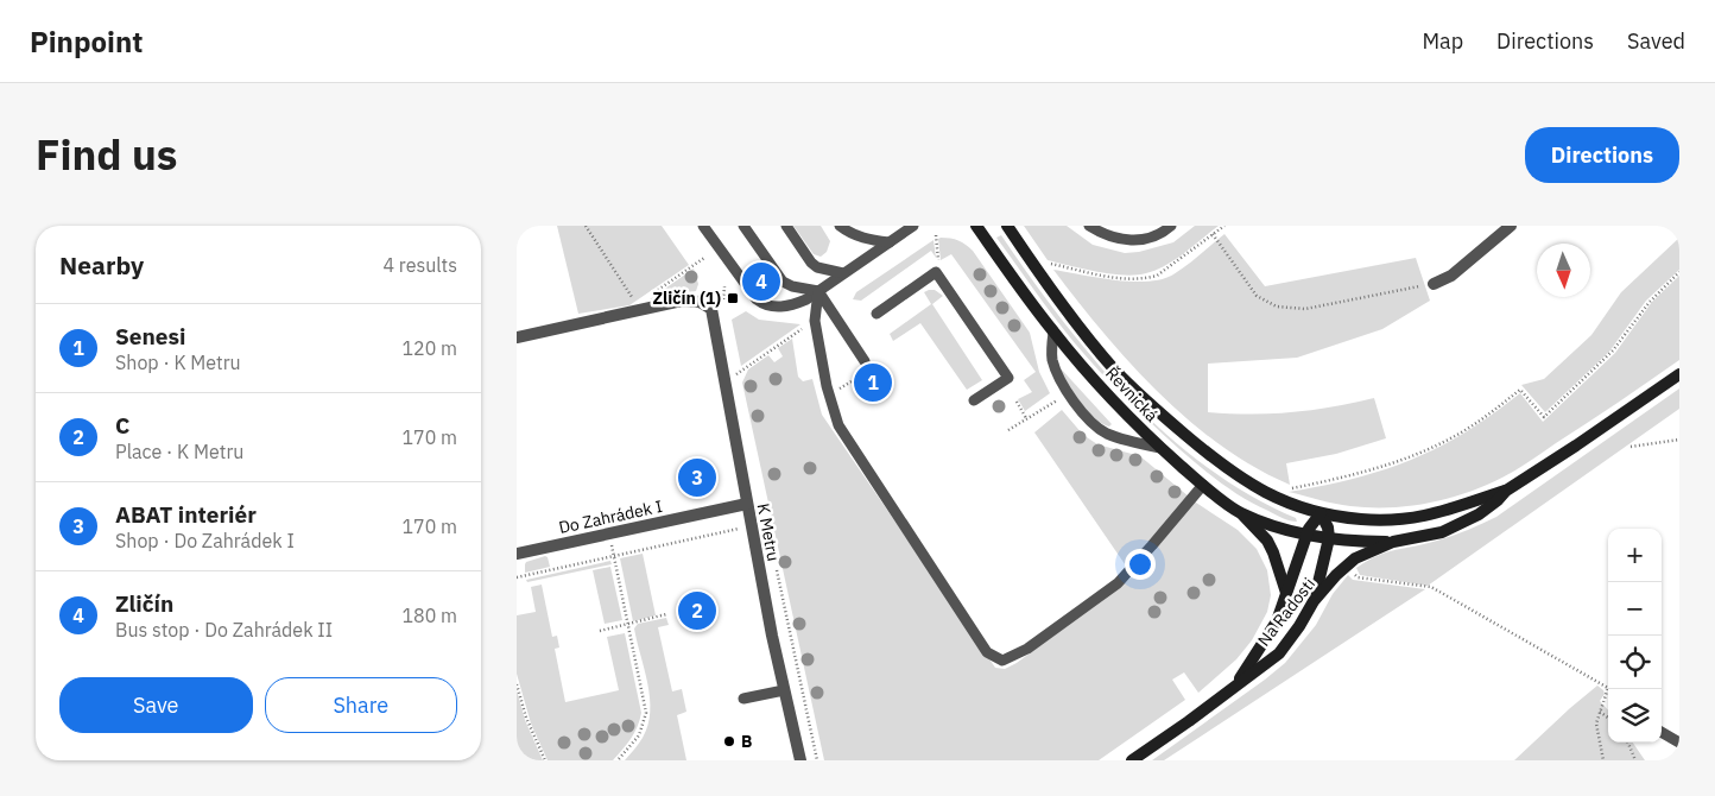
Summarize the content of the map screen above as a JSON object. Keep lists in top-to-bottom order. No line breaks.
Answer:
{"streets":{"main road":["Řevnická","Na Radosti"],"street":["Do Zahrádek I","K Metru"]},"crossings":[["Řevnická","Na Radosti"],["Do Zahrádek I","K Metru"]],"places":{"transit":["Zličín (1)"],"other":["B"]},"north":"bottom","page":{"header":"Pinpoint","nav":["Map","Directions","Saved"],"title":"Find us","buttons":["Directions",["Save","Share"]],"heading":["Nearby","4 results"],"pins":["4","1","3","2"],"list":[{"mark":"1","name":"Senesi","note":"Shop · K Metru","value":"120 m"},{"mark":"2","name":"C","note":"Place · K Metru","value":"170 m"},{"mark":"3","name":"ABAT interiér","note":"Shop · Do Zahrádek I","value":"170 m"},{"mark":"4","name":"Zličín","note":"Bus stop · Do Zahrádek II","value":"180 m"}],"map_buttons":["+","−"]}}
